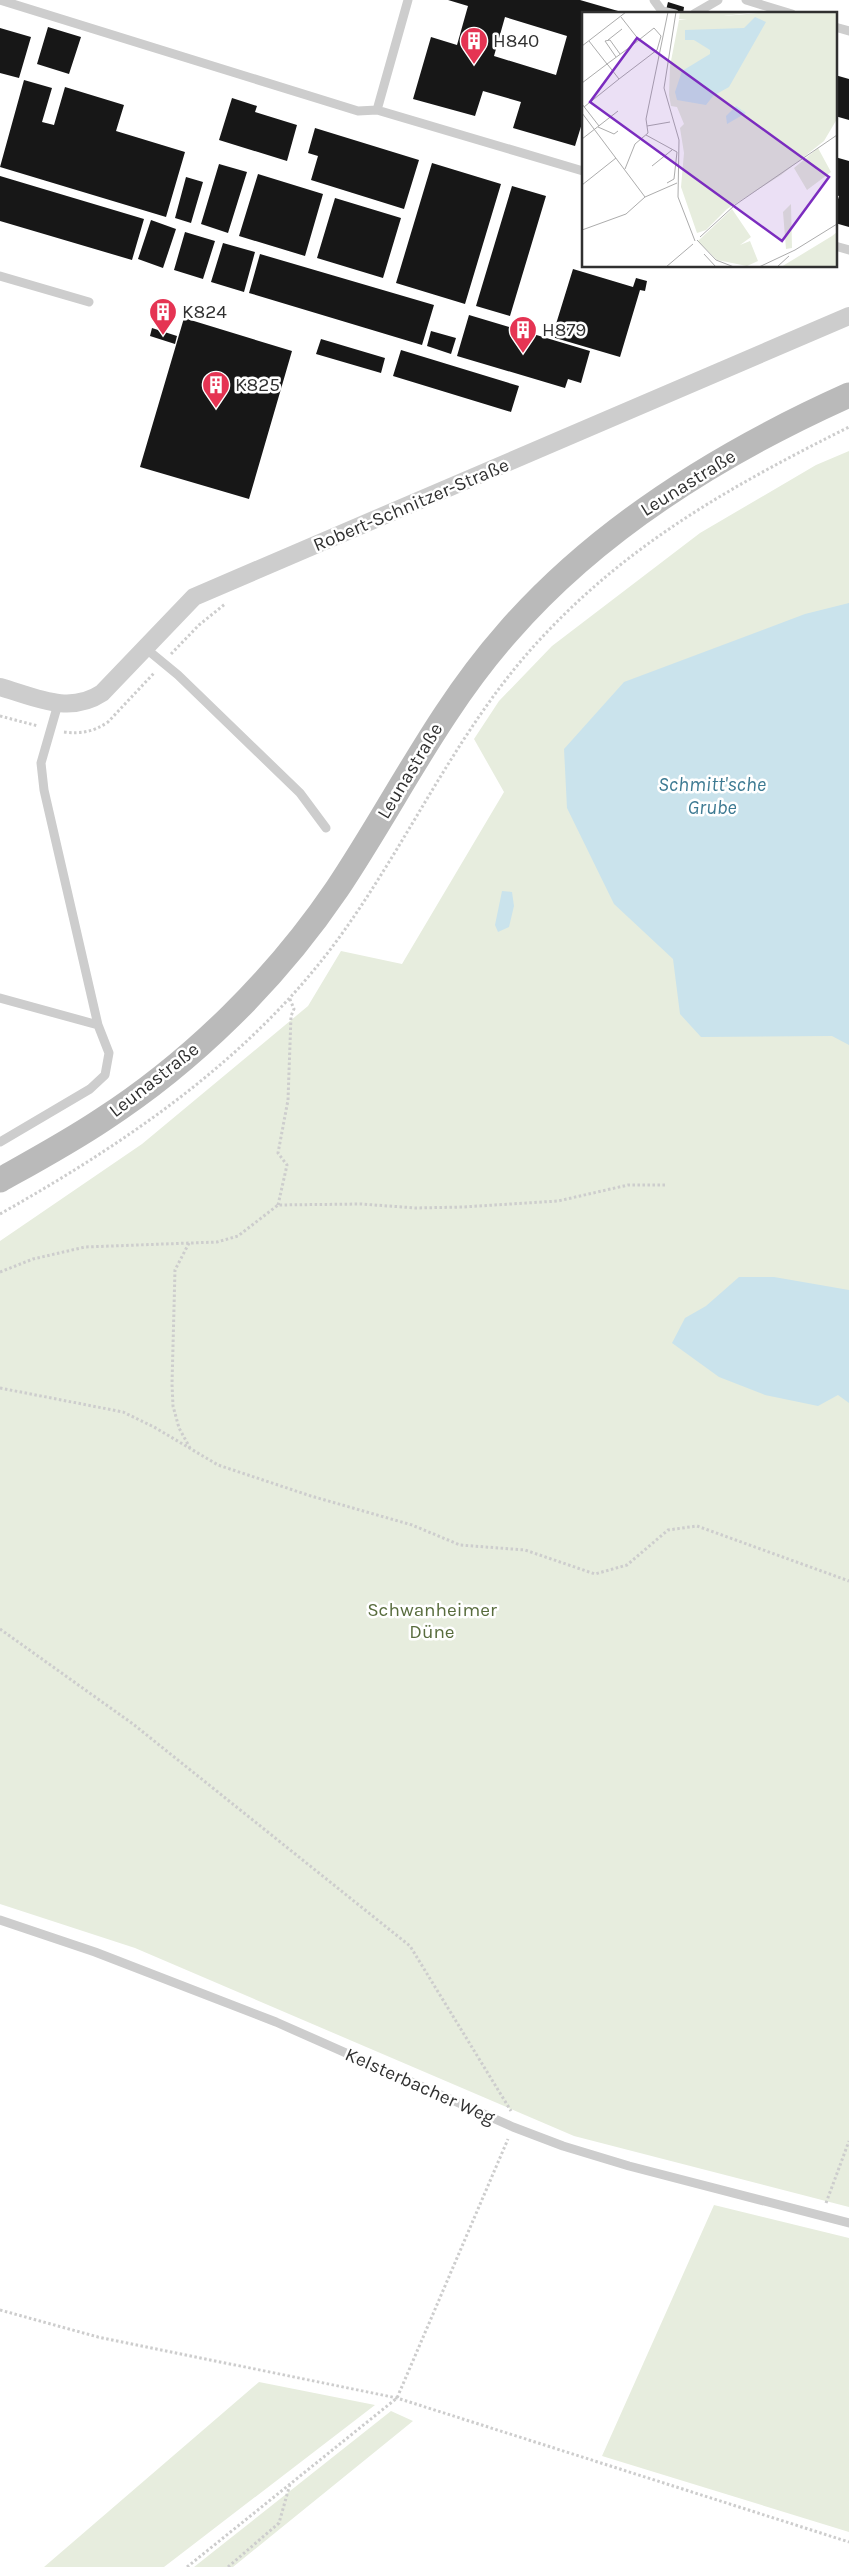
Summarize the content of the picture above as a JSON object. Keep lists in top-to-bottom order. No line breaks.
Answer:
{"streets":{"main road":["Leunastraße"],"street":["Robert-Schnitzer-Straße"],"lane":["Kelsterbacher Weg"]},"water":["Schmitt'sche Grube"],"parks":["Schwanheimer Düne"],"places":{"building":["H840","K824","H879","K825"]}}
